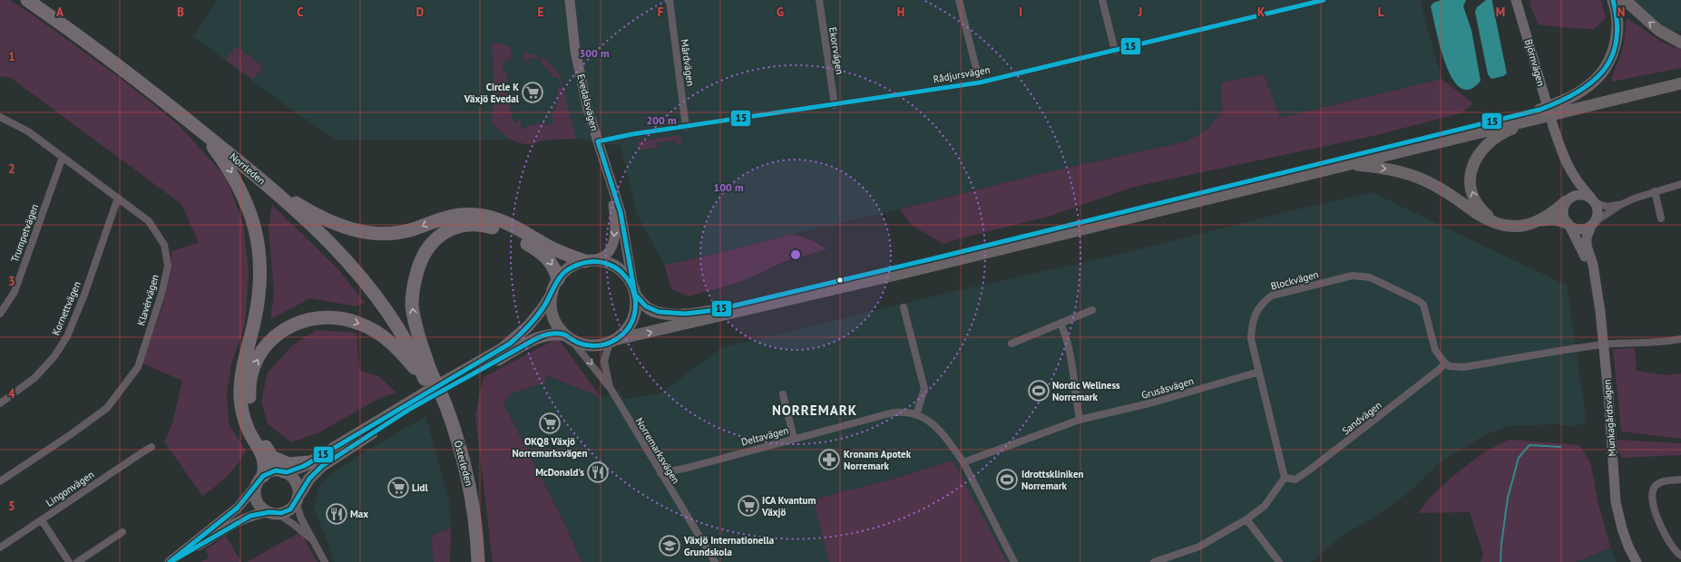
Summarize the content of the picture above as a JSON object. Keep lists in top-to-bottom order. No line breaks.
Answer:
{"streets":{"highway":["Norrleden","Österleden"],"street":["Ekorrvägen","Mårdvägen","Björnvägen","Rådjursvägen","Evedalsvägen","Trumpetvägen","Blockvägen","Klavérvägen","Kornettvägen","Grusåsvägen","Sandvägen","Munkagårdsvägen","Deltavägen","Norremarksvägen","Lingonvägen"]},"crossings":[["Ekorrvägen","Rådjursvägen"],["Mårdvägen","Rådjursvägen"],["Rådjursvägen","Evedalsvägen"],["Evedalsvägen","Norremarksvägen"],["Norrleden","Österleden"],["Trumpetvägen","Klavérvägen"],["Blockvägen","Grusåsvägen"],["Blockvägen","Sandvägen"],["Klavérvägen","Kornettvägen"],["Grusåsvägen","Deltavägen"],["Deltavägen","Norremarksvägen"]],"districts":["NORREMARK"],"places":{"supermarket":["Circle K Växjö Evedal","OKQ8 Växjö Norremarksvägen","Lidl","ICA Kvantum Växjö"],"sports":["Nordic Wellness Norremark","Idrottskliniken Norremark"],"pharmacy":["Kronans Apotek Norremark"],"restaurant":["McDonald's","Max"],"school or university":["Växjö Internationella Grundskola"]},"lines":["transit line 15"],"grid":{"columns":["A","B","C","D","E","F","G","H","I","J","K","L","M","N"],"rows":["1","2","3","4","5"]},"rings":["300 m","200 m","100 m"]}
